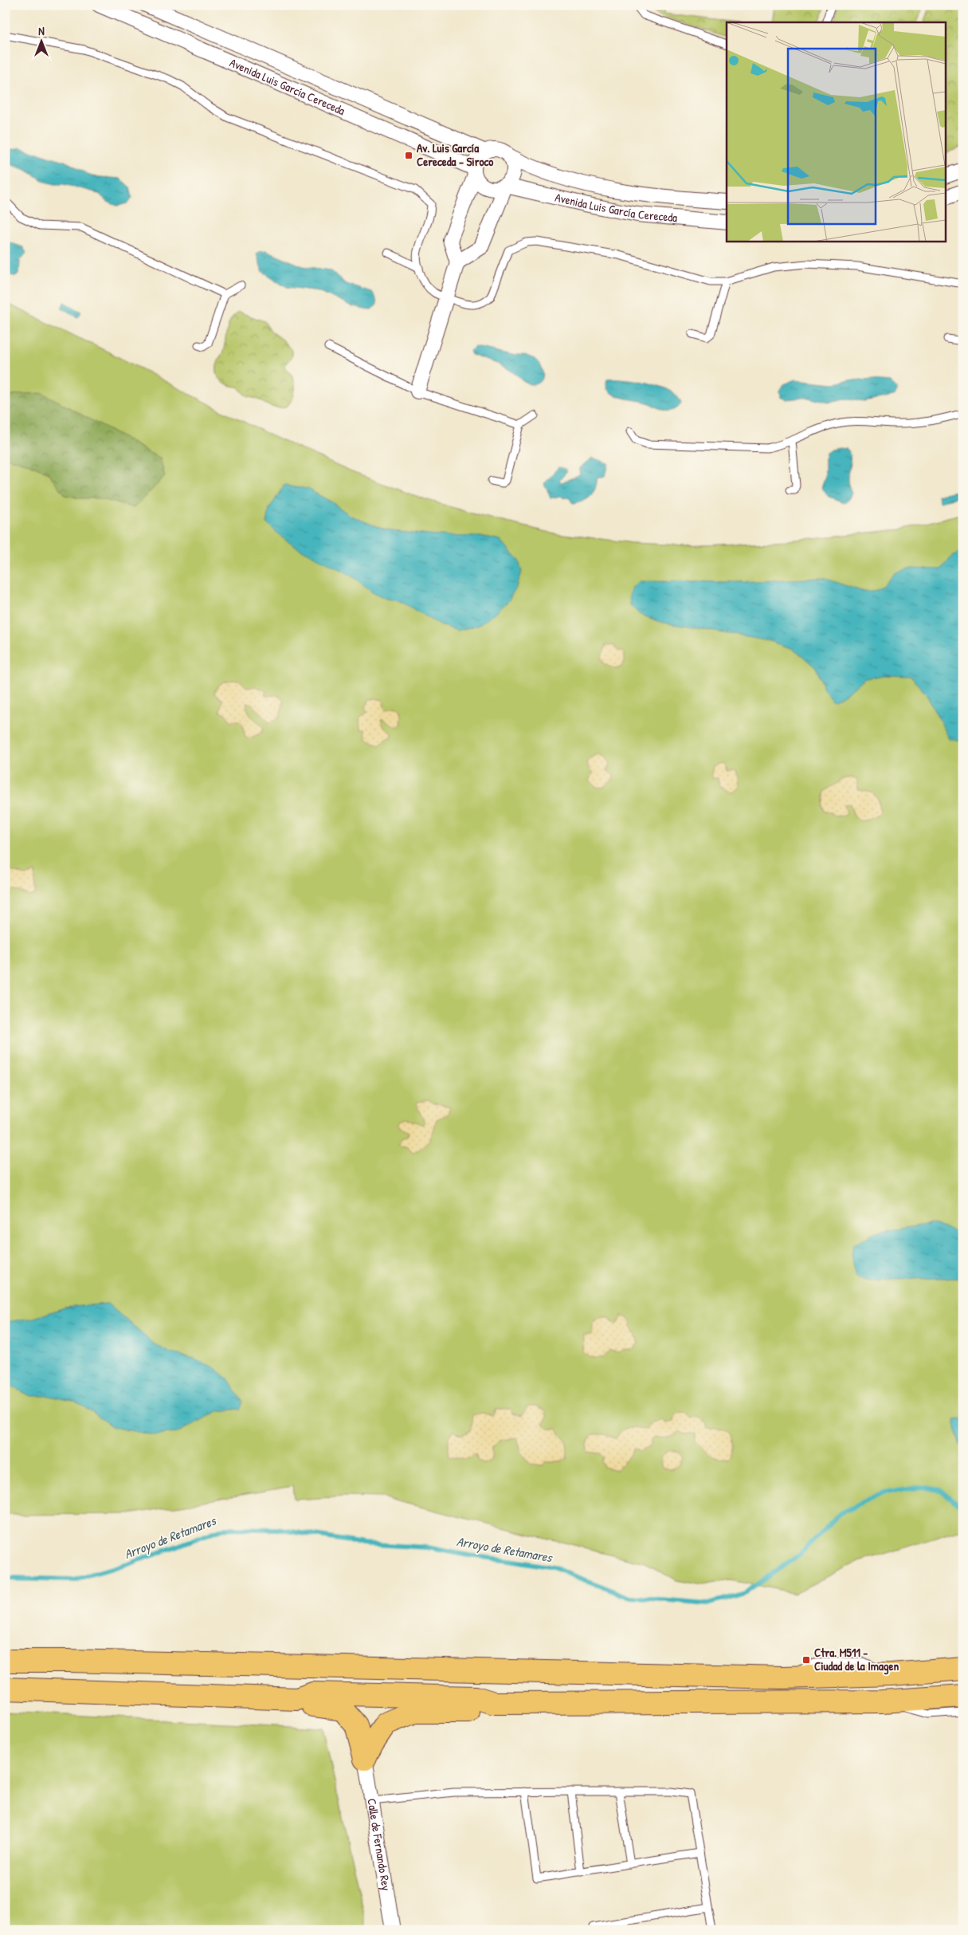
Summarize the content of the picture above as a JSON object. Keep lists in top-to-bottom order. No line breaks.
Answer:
{"streets":{"street":["Avenida Luis García Cereceda","Calle de Fernando Rey"]},"water":["Arroyo de Retamares"],"places":{"transit":["Av. Luis García Cereceda - Siroco","Ctra. M511 - Ciudad de la Imagen"]},"north":"top"}
